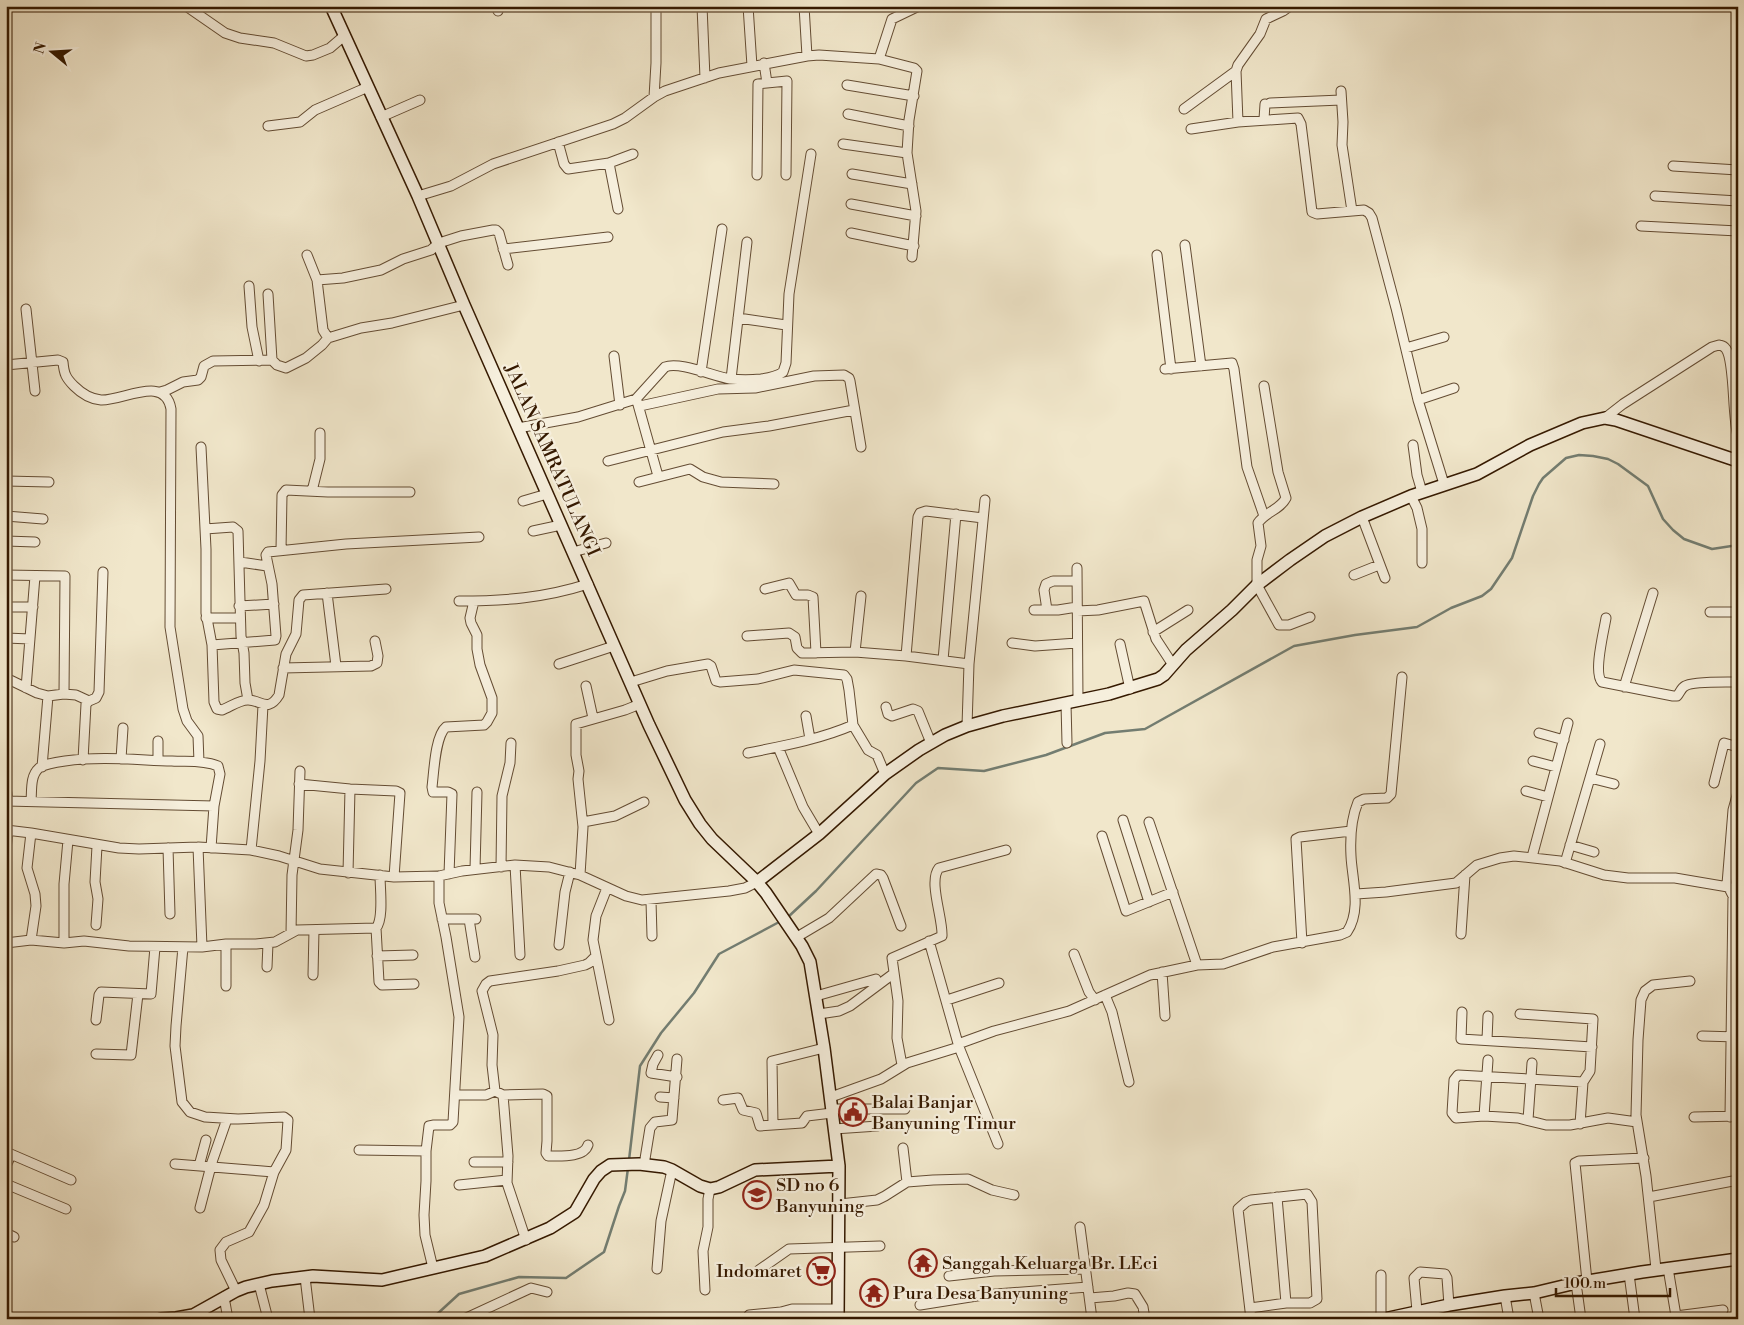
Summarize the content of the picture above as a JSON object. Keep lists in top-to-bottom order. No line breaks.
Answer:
{"streets":{"street":["JALAN SAMRATULANGI"]},"places":{"public building":["Balai Banjar Banyuning Timur"],"school or university":["SD no 6 Banyuning"],"temple":["Sanggah Keluarga Br. LEci","Pura Desa Banyuning"],"supermarket":["Indomaret"]},"scale_bar":"100 m","north":"left"}
